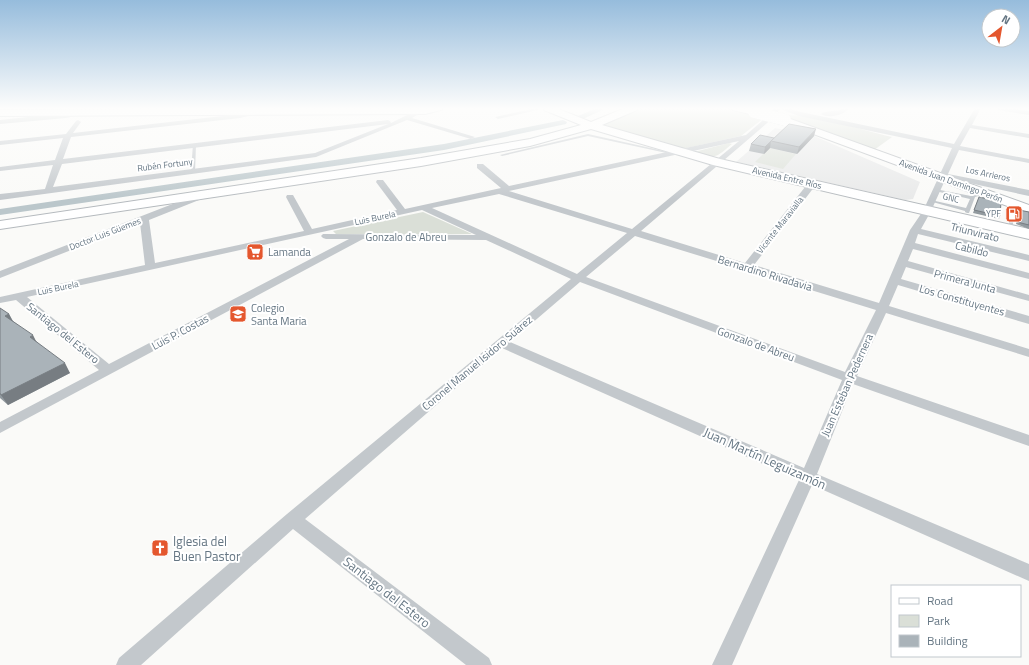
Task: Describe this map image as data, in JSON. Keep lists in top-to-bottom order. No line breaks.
{"streets":{"main road":["Avenida Entre Ríos","Avenida Juan Domingo Perón"],"street":["Rubén Fortuny","Los Arrieros","Luis Burela","Vicente Maravialla","Triunvirato","Doctor Luis Güemes","Gonzalo de Abreu","Cabildo","Bernardino Rivadavia","Primera Junta","Los Constituyentes","Luis P. Costas","Santiago del Estero","Coronel Manuel Isidoro Suárez","Juan Esteban Pedernera","Juan Martín Leguizamón"]},"crossings":[["Los Arrieros","Avenida Juan Domingo Perón"],["Los Arrieros","Juan Esteban Pedernera"],["Avenida Entre Ríos","Avenida Juan Domingo Perón"],["Avenida Entre Ríos","Luis Burela"],["Avenida Entre Ríos","Vicente Maravialla"],["Avenida Entre Ríos","Coronel Manuel Isidoro Suárez"],["Avenida Entre Ríos","Juan Esteban Pedernera"],["Avenida Juan Domingo Perón","Juan Esteban Pedernera"],["Luis Burela","Gonzalo de Abreu"],["Luis Burela","Bernardino Rivadavia"],["Luis Burela","Santiago del Estero"],["Vicente Maravialla","Bernardino Rivadavia"],["Triunvirato","Juan Esteban Pedernera"],["Gonzalo de Abreu","Luis P. Costas"],["Gonzalo de Abreu","Coronel Manuel Isidoro Suárez"],["Gonzalo de Abreu","Juan Esteban Pedernera"],["Cabildo","Juan Esteban Pedernera"],["Bernardino Rivadavia","Coronel Manuel Isidoro Suárez"],["Bernardino Rivadavia","Juan Esteban Pedernera"],["Primera Junta","Juan Esteban Pedernera"],["Los Constituyentes","Juan Esteban Pedernera"],["Luis P. Costas","Santiago del Estero"],["Santiago del Estero","Coronel Manuel Isidoro Suárez"],["Coronel Manuel Isidoro Suárez","Juan Martín Leguizamón"],["Juan Esteban Pedernera","Juan Martín Leguizamón"]],"places":{"fuel station":["YPF"],"supermarket":["Lamanda"],"school or university":["Colegio Santa Maria"],"church":["Iglesia del Buen Pastor"]},"legend":["Road","Park","Building"],"north":"top right"}
